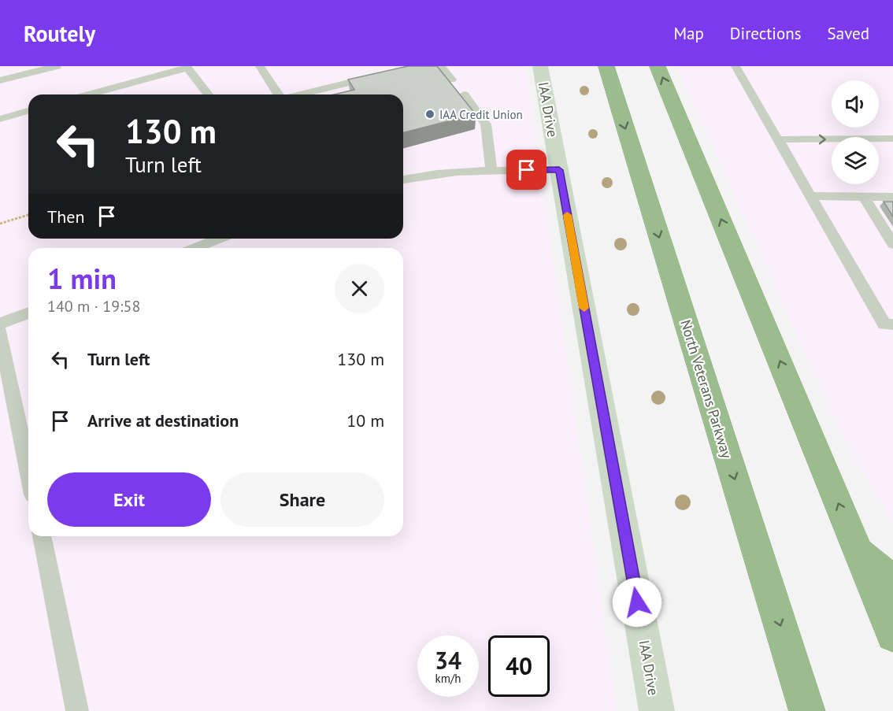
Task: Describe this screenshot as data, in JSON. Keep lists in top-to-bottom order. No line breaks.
{"streets":{"highway":["North Veterans Parkway"],"street":["IAA Drive"]},"places":["IAA Credit Union"],"page":{"header":"Routely","nav":["Map","Directions","Saved"],"turn":["130 m","Turn left"],"then":"Then","heading":["1 min","140 m · 19:58"],"list":[{"name":"Turn left","value":"130 m"},{"name":"Arrive at destination","value":"10 m"}],"buttons":["Exit","Share"],"speed":"34 km/h","limit":"40"}}
